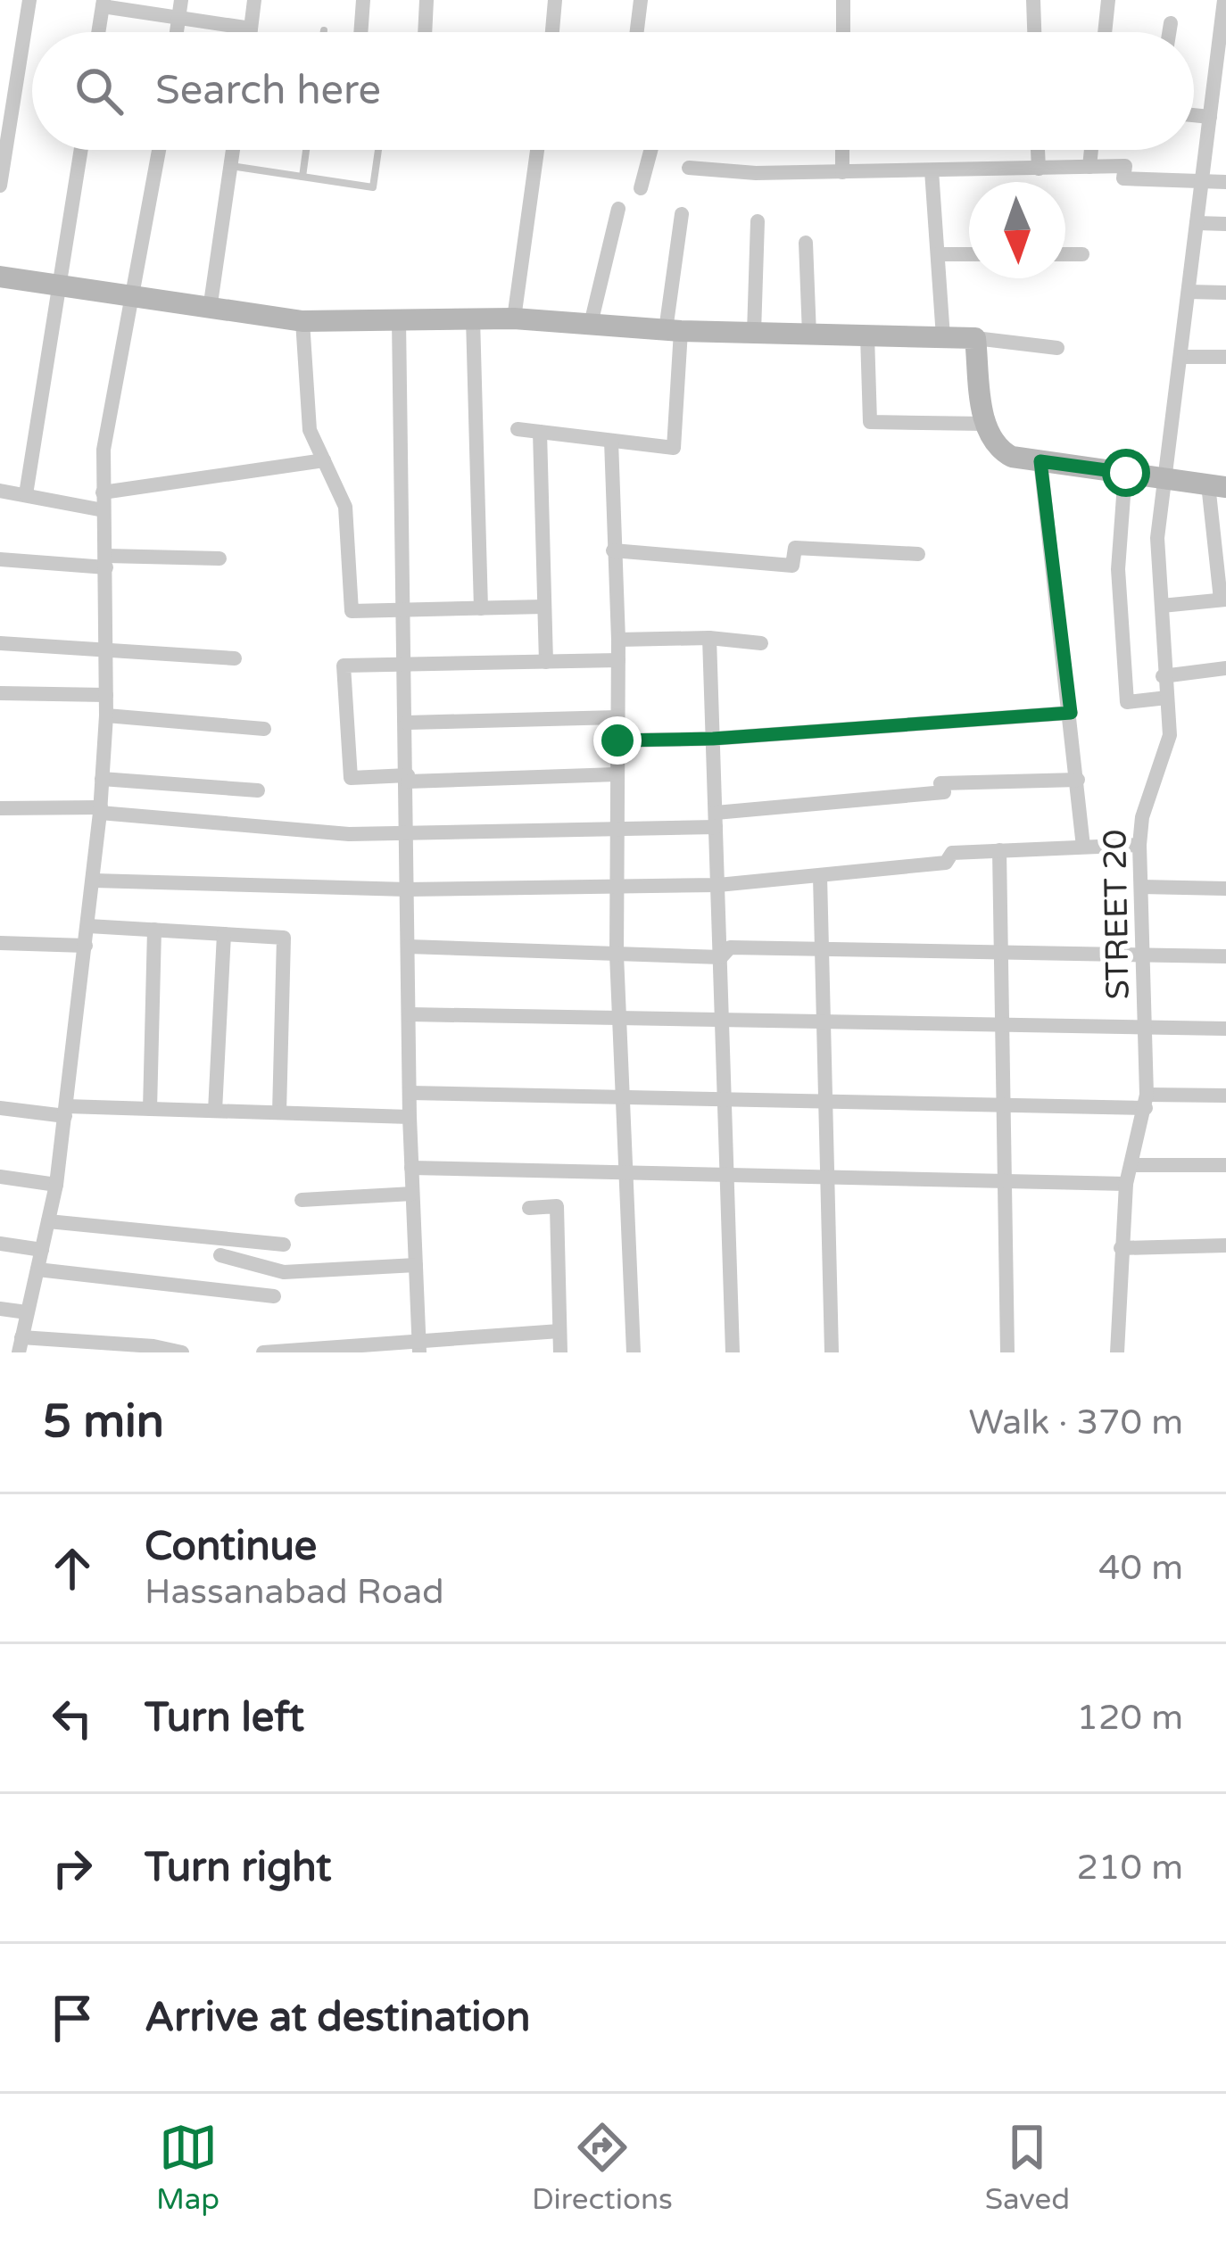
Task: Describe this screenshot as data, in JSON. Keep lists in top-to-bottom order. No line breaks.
{"streets":{"street":["STREET 20"]},"north":"bottom","page":{"search":"Search here","heading":["5 min","Walk · 370 m"],"list":[["Continue","Hassanabad Road","40 m"],["Turn left","120 m"],["Turn right","210 m"],"Arrive at destination"],"nav":["Map","Directions","Saved"]}}
